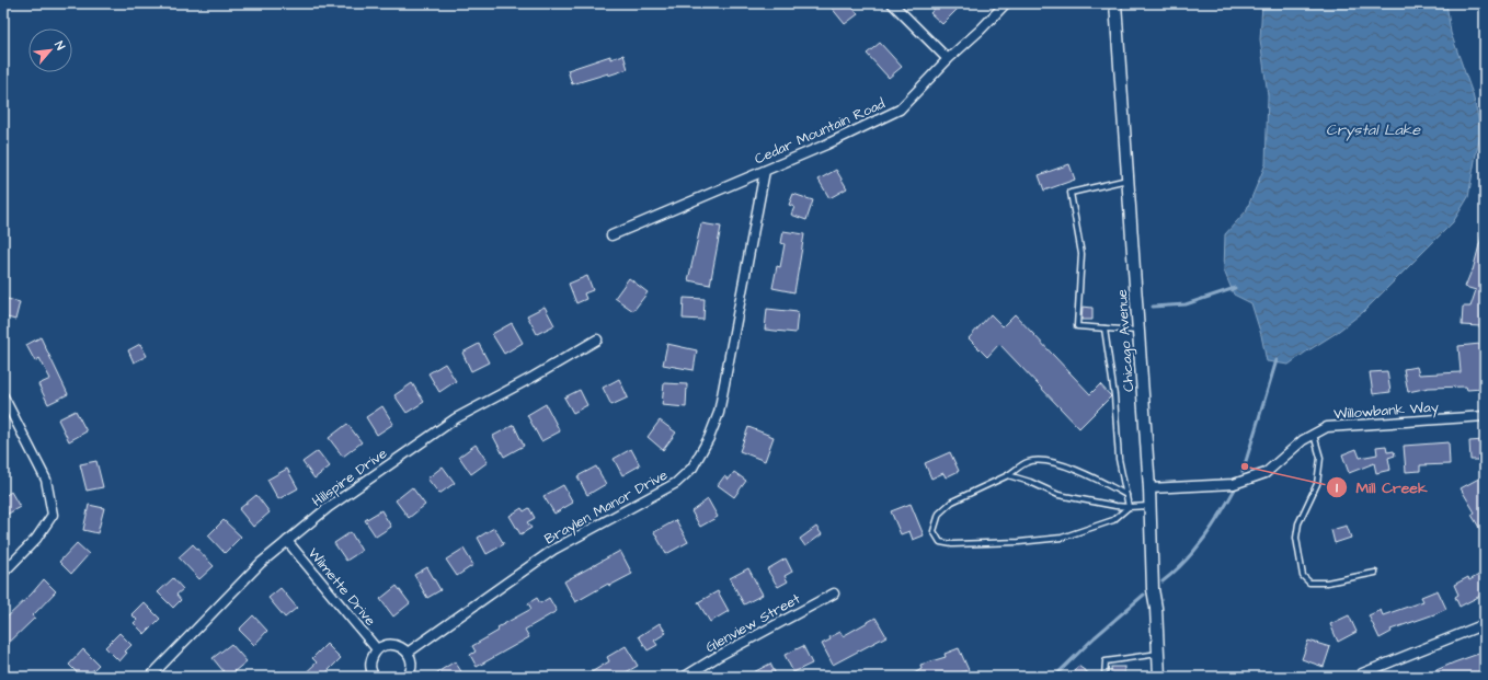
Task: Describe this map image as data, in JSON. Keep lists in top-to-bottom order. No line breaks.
{"streets":{"street":["Cedar Mountain Road","Chicago Avenue","Willowbank Way","Hillspire Drive","Braylen Manor Drive","Wilmette Drive","Glenview Street"]},"crossings":[["Cedar Mountain Road","Braylen Manor Drive"],["Chicago Avenue","Willowbank Way"],["Hillspire Drive","Wilmette Drive"]],"water":["Crystal Lake"],"places":["Mill Creek"],"north":"top right"}
